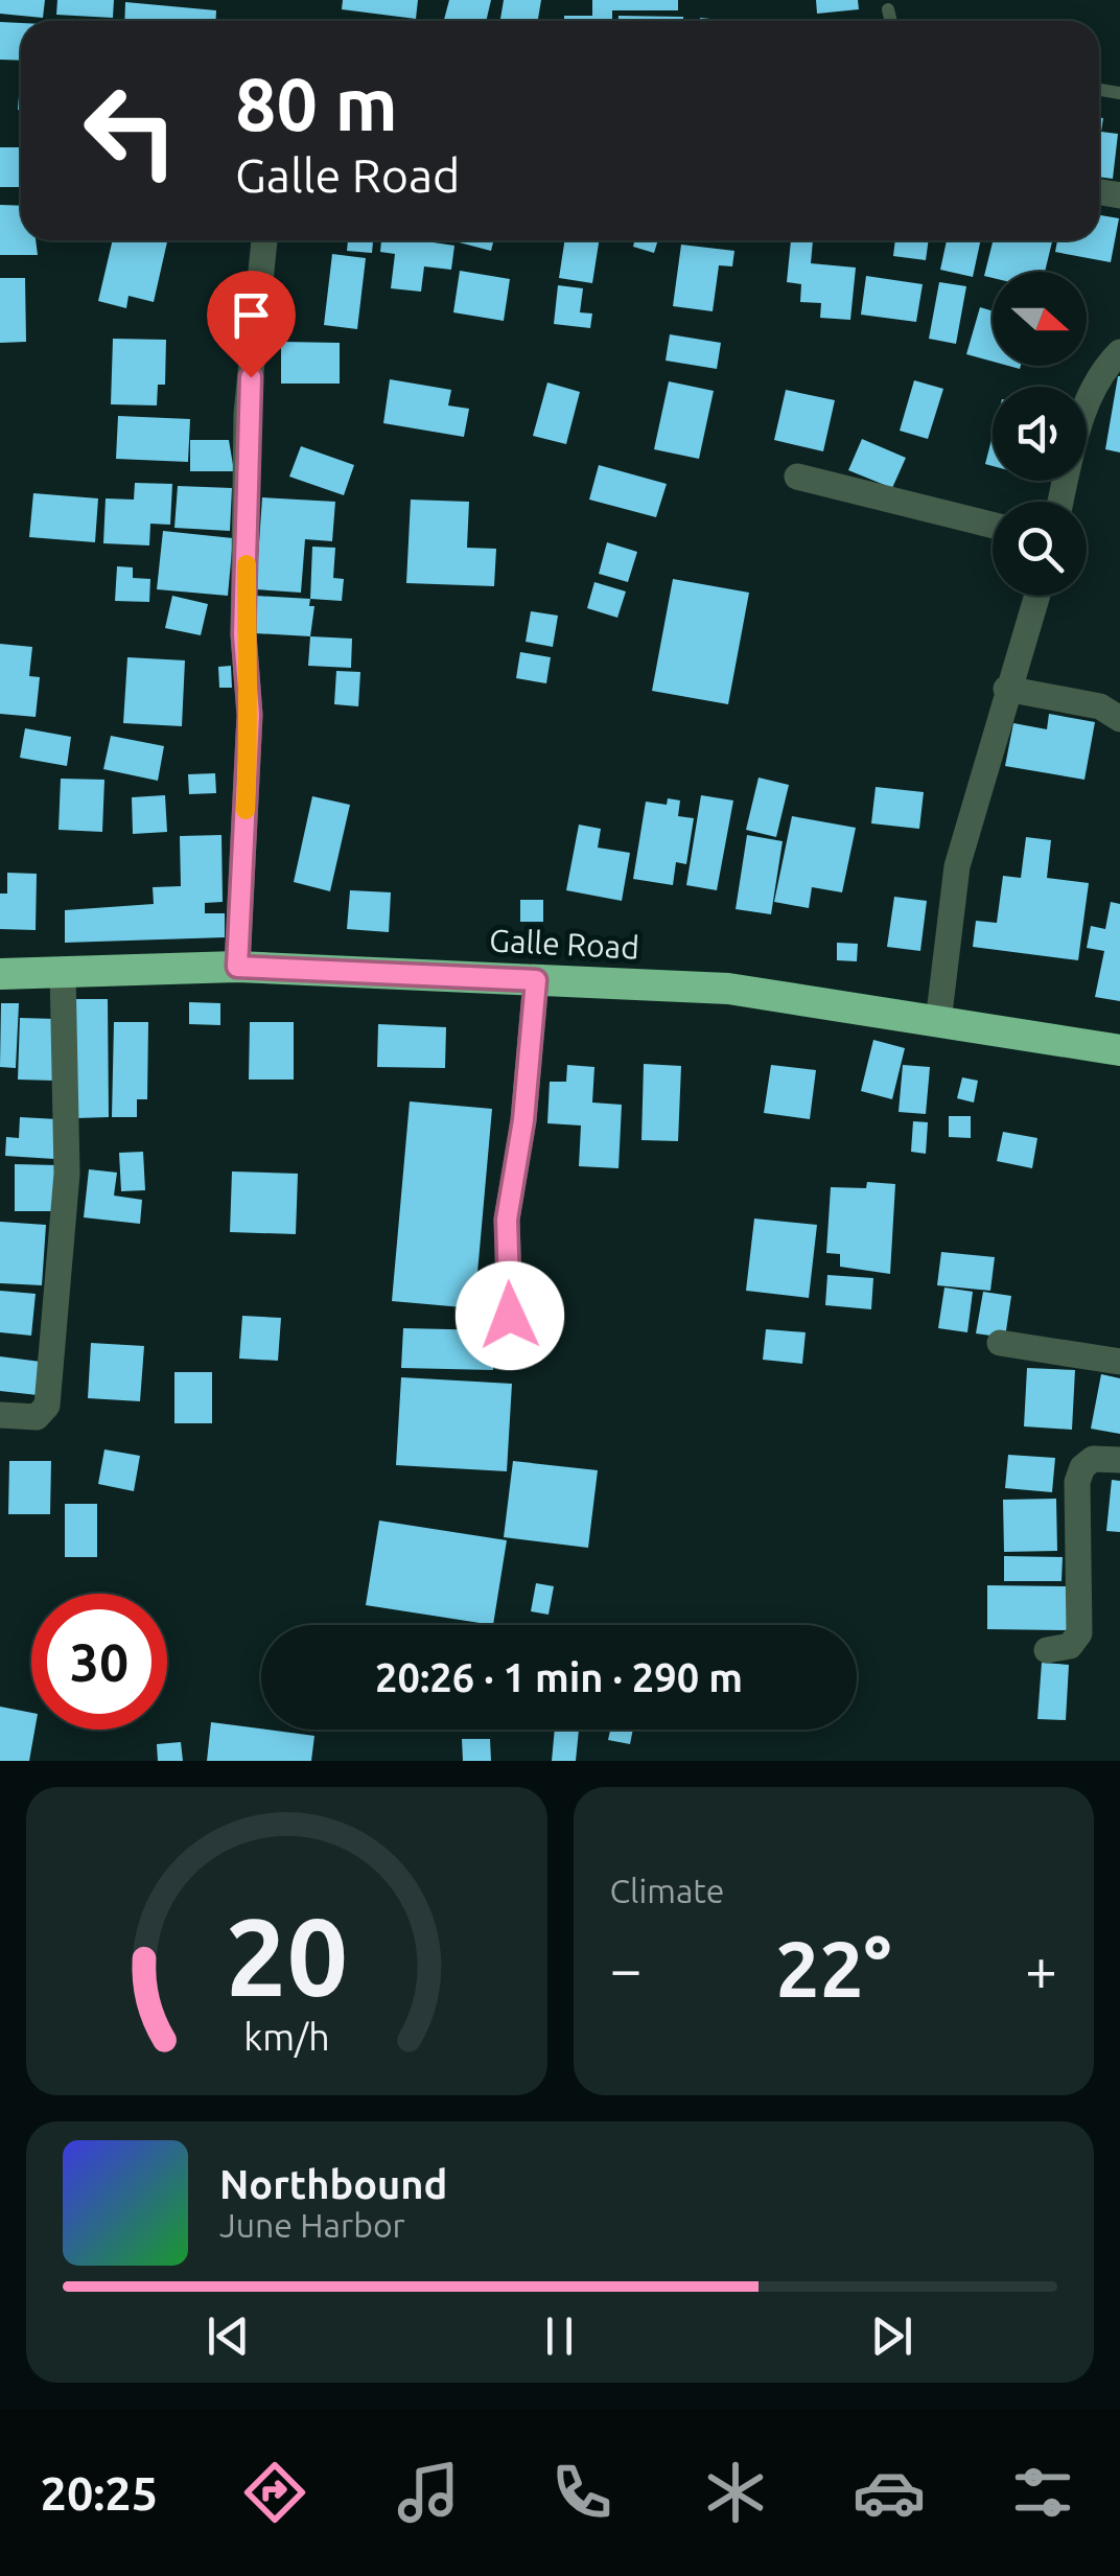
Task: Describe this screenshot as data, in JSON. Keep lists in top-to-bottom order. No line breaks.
{"streets":{"highway":["Galle Road"]},"north":"right","page":{"turn":["80 m","Galle Road"],"limit":"30","trip":"20:26 · 1 min · 290 m","tile":"Climate","heat":["−","22°","+"],"song":["Northbound","June Harbor"],"tabs":"20:25","gauge":["20","km/h"]}}
